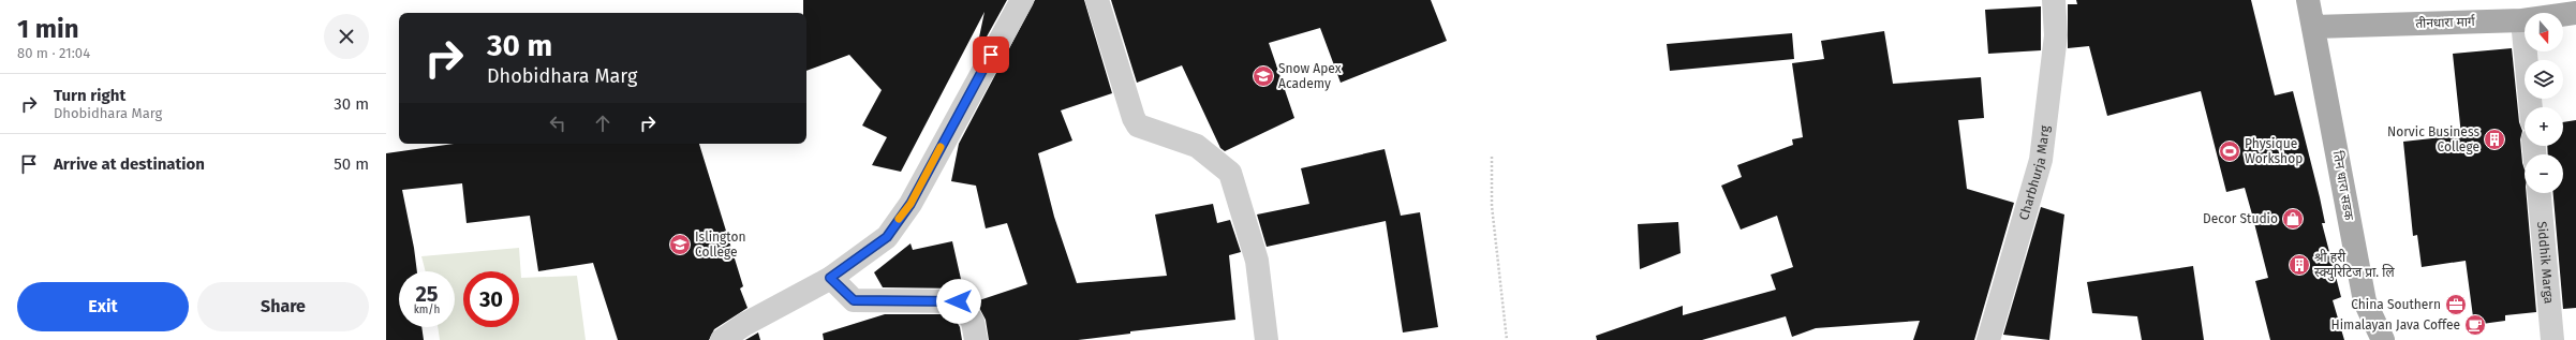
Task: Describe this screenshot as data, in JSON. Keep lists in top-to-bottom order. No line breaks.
{"streets":{"main road":["तीनधारा मार्ग","तिन धारा सडक"],"street":["Charbhurja Marg","Siddhik Marga"]},"crossings":[["तीनधारा मार्ग","तिन धारा सडक"]],"places":{"school or university":["Snow Apex Academy","Islington College"],"building":["Norvic Business College","श्री हरी स्क्युरिटिज प्रा. लि"],"sports":["Physique Workshop"],"shop":["Decor Studio"],"office":["China Southern"],"cafe":["Himalayan Java Coffee"]},"north":"bottom","page":{"heading":["1 min","80 m · 21:04"],"map_buttons":["+","−"],"turn":["30 m","Dhobidhara Marg"],"list":[{"name":"Turn right","note":"Dhobidhara Marg","value":"30 m"},{"name":"Arrive at destination","value":"50 m"}],"speed":"25 km/h","limit":"30","buttons":["Exit","Share"]}}
